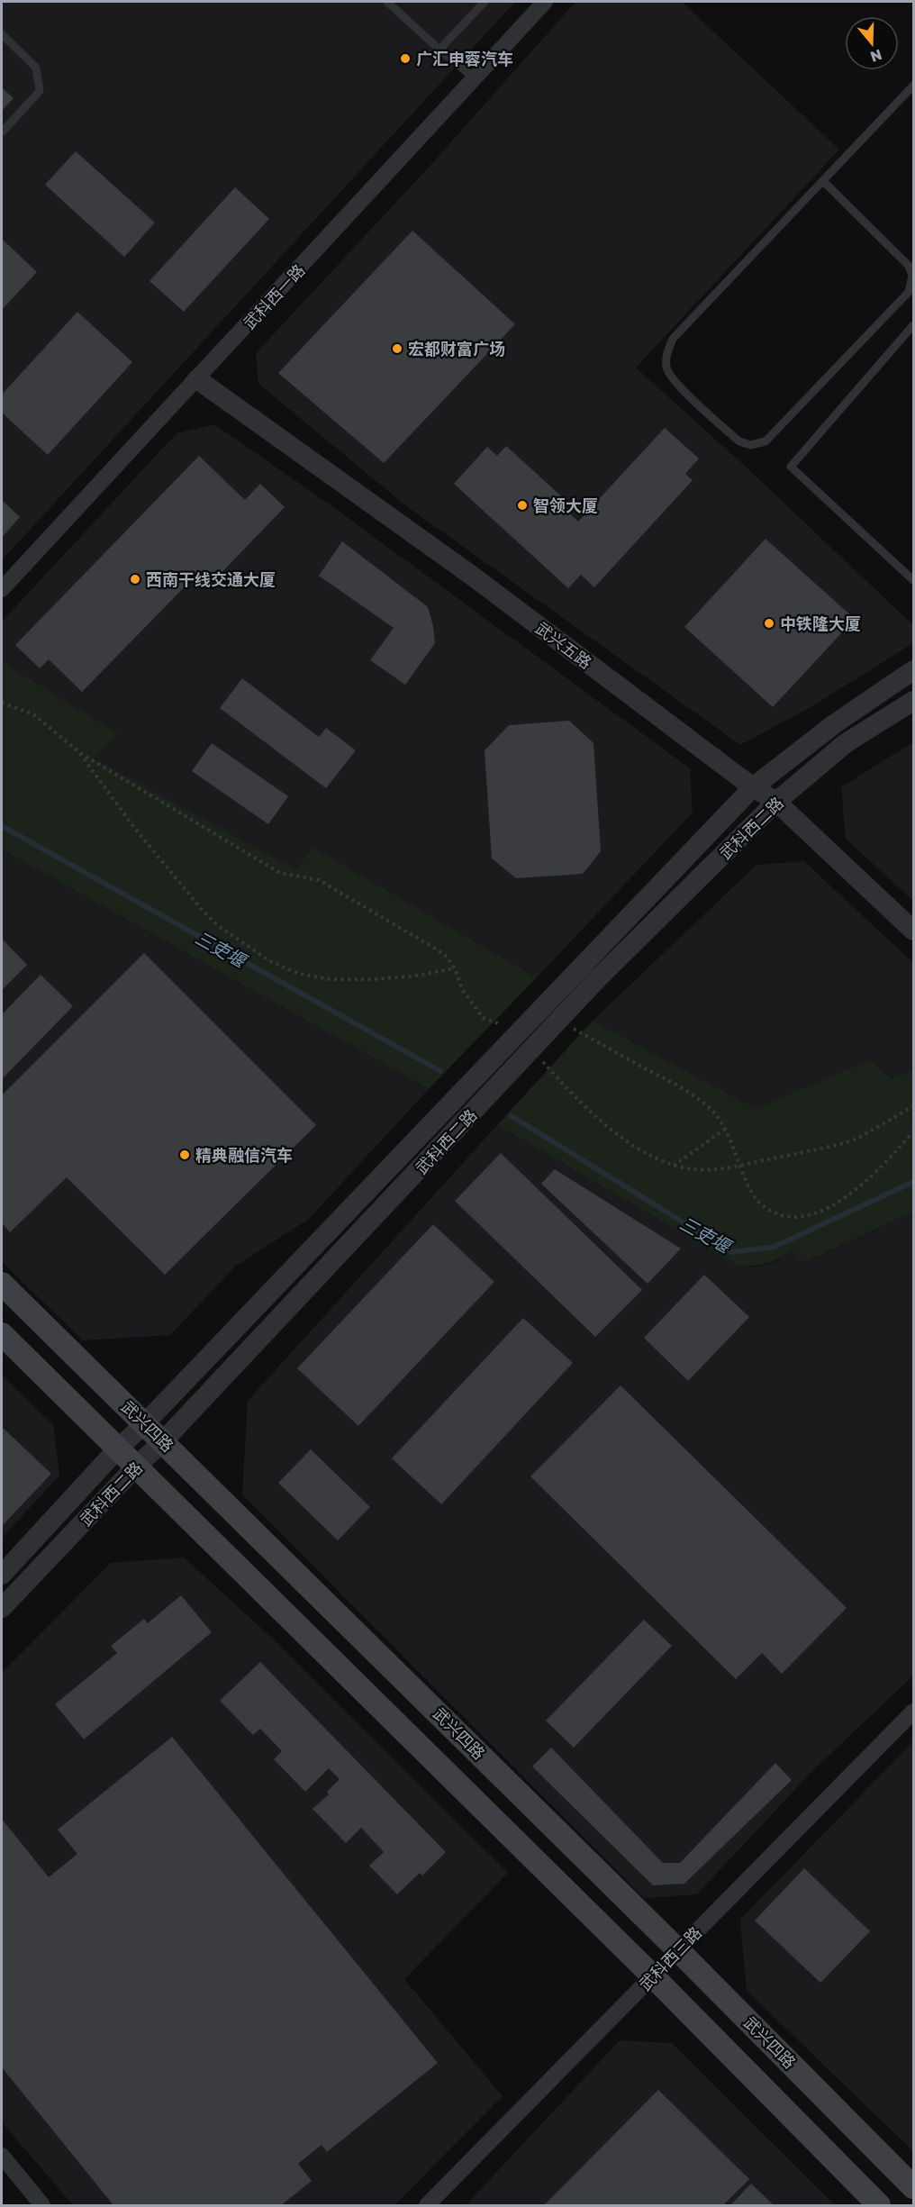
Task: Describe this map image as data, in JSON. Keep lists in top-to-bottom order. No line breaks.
{"streets":{"main road":["武兴四路"],"street":["武科西一路","武兴五路","武科西二路","武科西三路"]},"crossings":[["武科西一路","武兴五路"],["武兴五路","武科西二路"],["武科西二路","武兴四路"],["武兴四路","武科西三路"]],"water":["三吏堰"],"places":["广汇申蓉汽车","宏都财富广场","智领大厦","西南干线交通大厦","中铁隆大厦","精典融信汽车"],"north":"bottom"}
